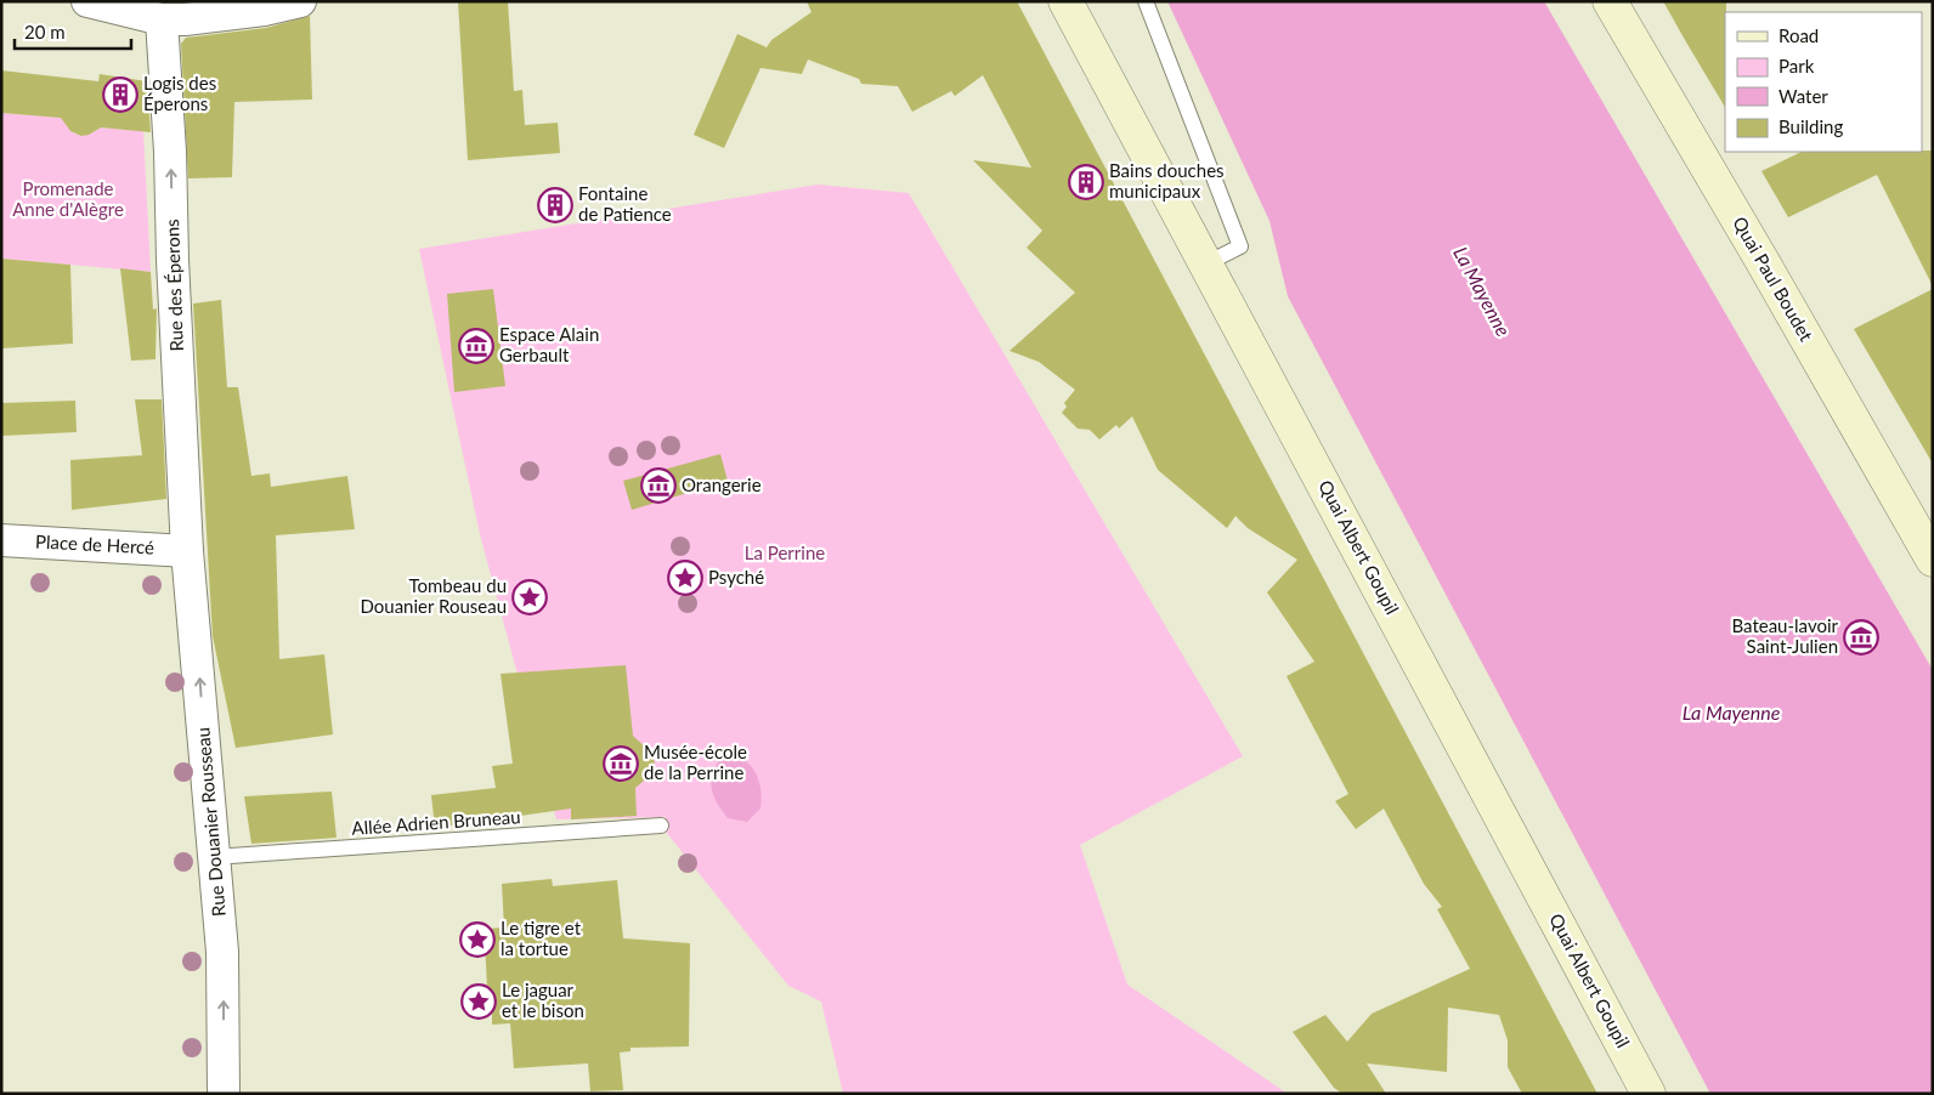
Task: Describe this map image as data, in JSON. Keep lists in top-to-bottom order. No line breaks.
{"streets":{"street":["Quai Paul Boudet","Rue des Éperons","Place de Hercé","Quai Albert Goupil","Rue Douanier Rousseau"],"lane":["Allée Adrien Bruneau"]},"crossings":[["Rue des Éperons","Place de Hercé"],["Rue des Éperons","Rue Douanier Rousseau"],["Place de Hercé","Rue Douanier Rousseau"],["Rue Douanier Rousseau","Allée Adrien Bruneau"]],"one_way":["Rue des Éperons","Rue Douanier Rousseau"],"water":["La Mayenne"],"parks":["Promenade Anne d'Alègre","La Perrine"],"places":{"building":["Logis des Éperons","Bains douches municipaux","Fontaine de Patience"],"museum":["Espace Alain Gerbault","Orangerie","Bateau-lavoir Saint-Julien","Musée-école de la Perrine"],"place":["Psyché","Tombeau du Douanier Rouseau","Le tigre et la tortue","Le jaguar et le bison"]},"legend":["Road","Park","Water","Building"],"scale_bar":"20 m"}
